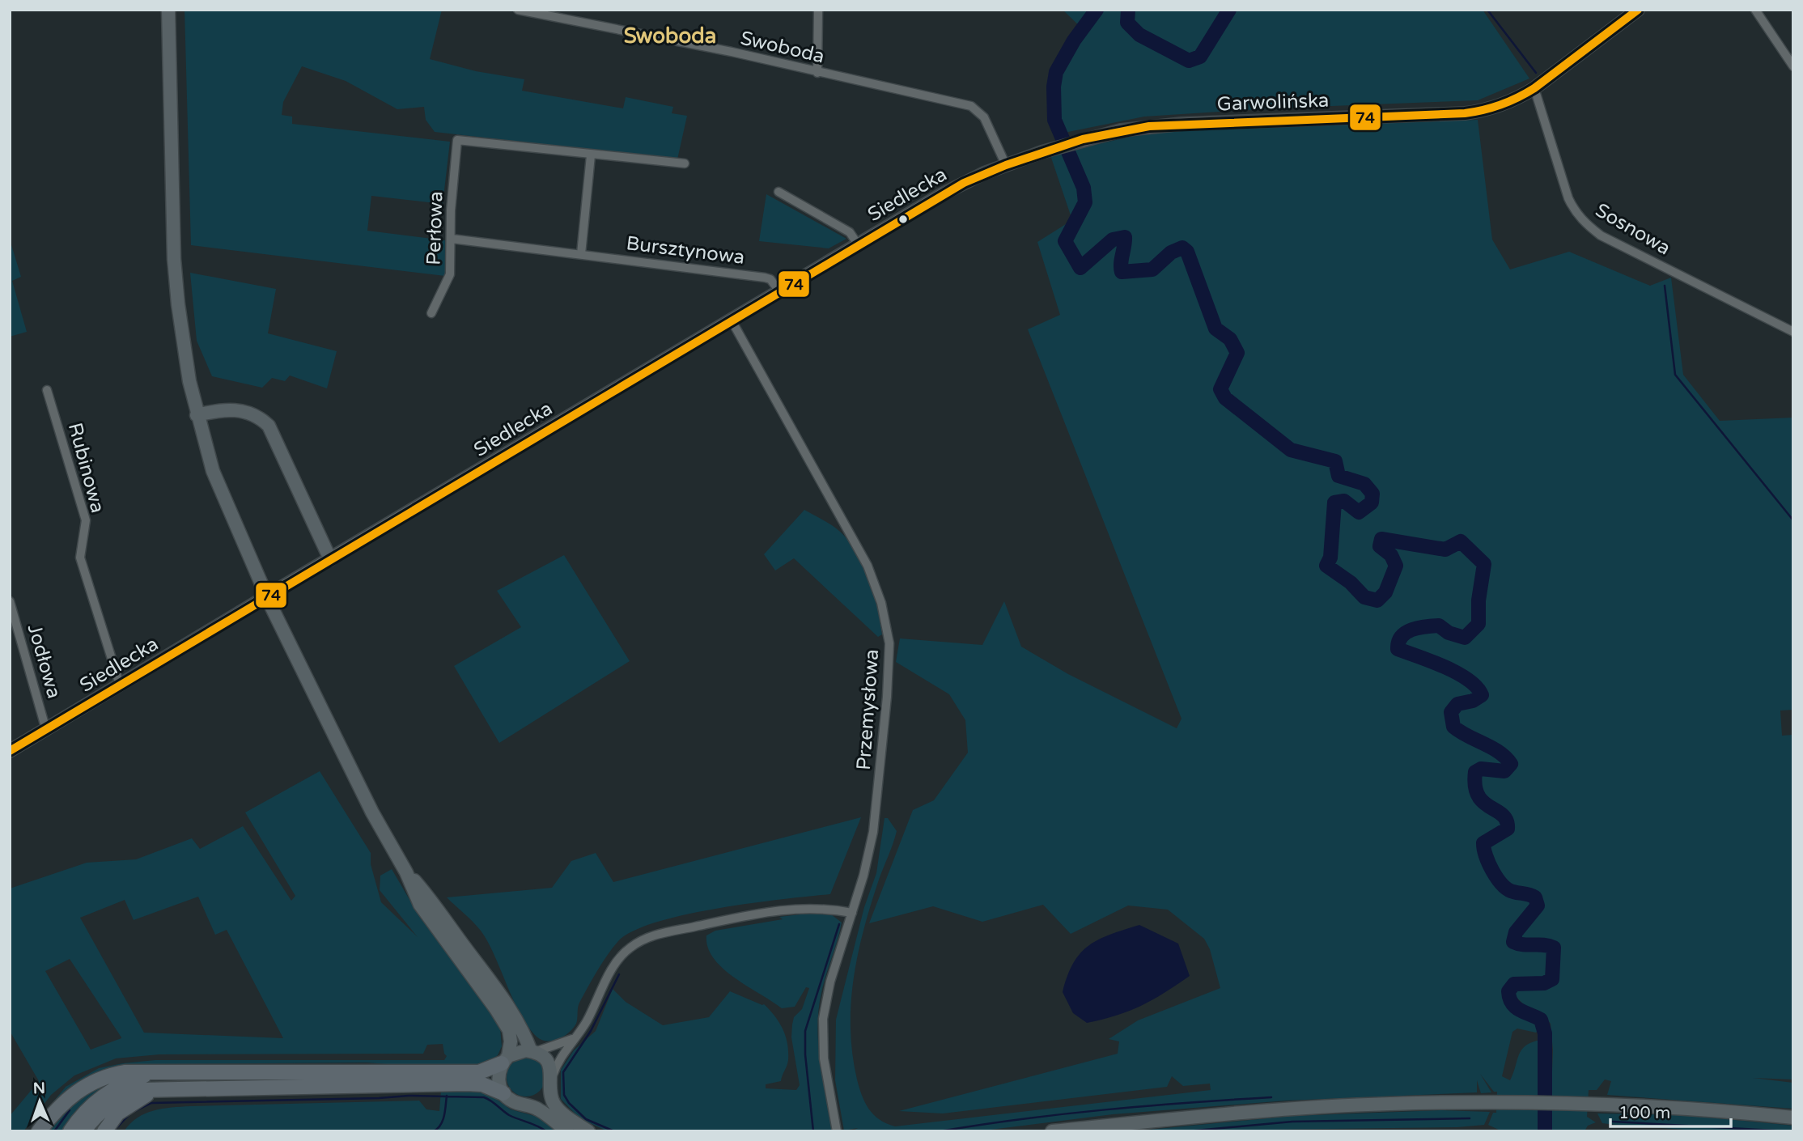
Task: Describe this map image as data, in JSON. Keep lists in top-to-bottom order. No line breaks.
{"streets":{"main road":["Garwolińska","Siedlecka"],"street":["Swoboda","Perłowa","Sosnowa","Bursztynowa","Rubinowa","Jodłowa","Przemysłowa"]},"crossings":[["Swoboda","Siedlecka"],["Garwolińska","Siedlecka"],["Garwolińska","Sosnowa"],["Siedlecka","Bursztynowa"],["Siedlecka","Rubinowa"],["Siedlecka","Jodłowa"],["Siedlecka","Przemysłowa"],["Perłowa","Bursztynowa"]],"districts":["Swoboda"],"lines":["transit line 74"],"scale_bar":"100 m","north":"top"}
